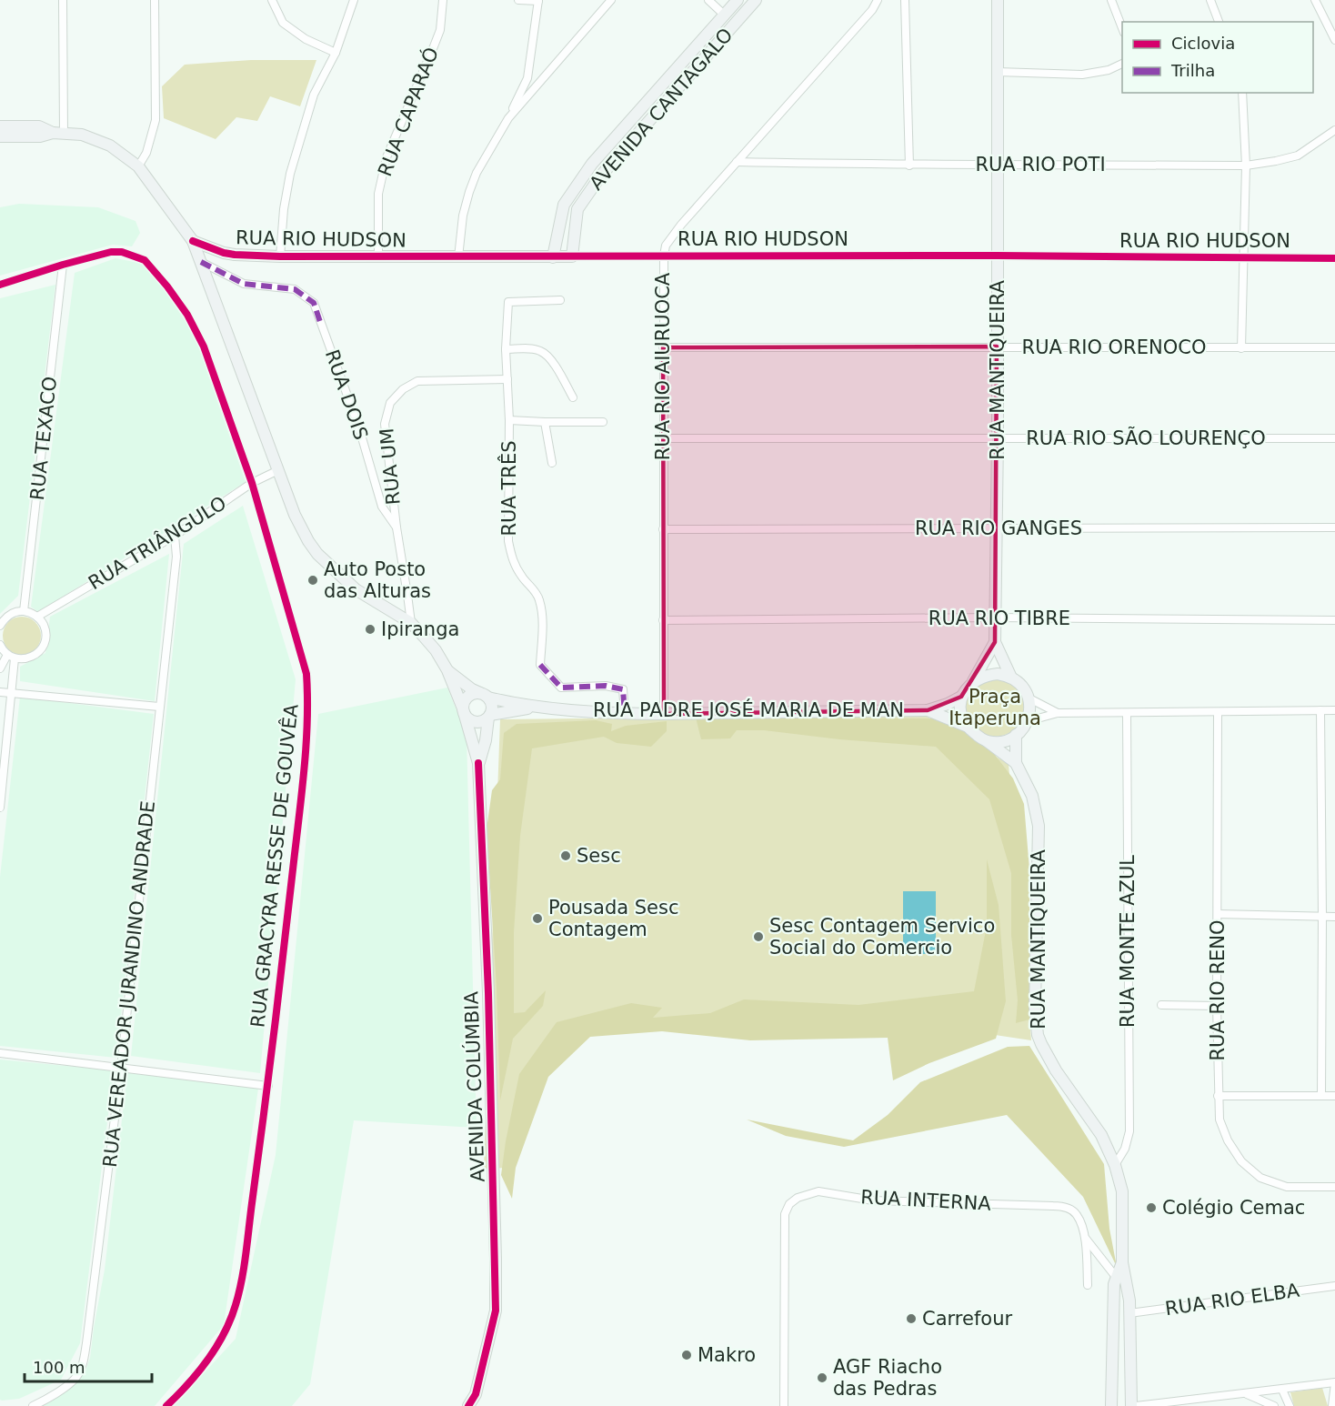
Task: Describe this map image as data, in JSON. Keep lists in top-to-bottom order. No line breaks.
{"streets":{"street":["AVENIDA CANTAGALO","RUA CAPARAÓ","RUA RIO POTI","RUA RIO HUDSON","RUA RIO ORENOCO","RUA RIO AIURUOCA","RUA MANTIQUEIRA","RUA DOIS","RUA TEXACO","RUA RIO SÃO LOURENÇO","RUA UM","RUA TRÊS","RUA RIO GANGES","RUA TRIÂNGULO","RUA RIO TIBRE","RUA PADRE JOSÉ MARIA DE MAN","RUA GRACYRA RESSE DE GOUVÊA","RUA MONTE AZUL","RUA VEREADOR JURANDINO ANDRADE","RUA RIO RENO","AVENIDA COLÚMBIA","RUA INTERNA","RUA RIO ELBA"]},"crossings":[["AVENIDA CANTAGALO","RUA RIO HUDSON"],["RUA CAPARAÓ","RUA RIO HUDSON"],["RUA RIO POTI","RUA RIO AIURUOCA"],["RUA RIO POTI","RUA MANTIQUEIRA"],["RUA RIO HUDSON","RUA RIO AIURUOCA"],["RUA RIO HUDSON","RUA MANTIQUEIRA"],["RUA RIO ORENOCO","RUA RIO AIURUOCA"],["RUA RIO ORENOCO","RUA MANTIQUEIRA"],["RUA RIO AIURUOCA","RUA RIO SÃO LOURENÇO"],["RUA RIO AIURUOCA","RUA RIO GANGES"],["RUA RIO AIURUOCA","RUA RIO TIBRE"],["RUA RIO AIURUOCA","RUA PADRE JOSÉ MARIA DE MAN"],["RUA MANTIQUEIRA","RUA RIO SÃO LOURENÇO"],["RUA MANTIQUEIRA","RUA RIO GANGES"],["RUA MANTIQUEIRA","RUA RIO TIBRE"],["RUA MANTIQUEIRA","RUA PADRE JOSÉ MARIA DE MAN"],["RUA MANTIQUEIRA","RUA MONTE AZUL"],["RUA MANTIQUEIRA","RUA INTERNA"],["RUA MANTIQUEIRA","RUA RIO ELBA"],["RUA DOIS","RUA UM"],["RUA TEXACO","RUA GRACYRA RESSE DE GOUVÊA"],["RUA UM","RUA TRÊS"],["RUA TRÊS","RUA PADRE JOSÉ MARIA DE MAN"],["RUA TRIÂNGULO","RUA GRACYRA RESSE DE GOUVÊA"],["RUA TRIÂNGULO","RUA VEREADOR JURANDINO ANDRADE"],["RUA PADRE JOSÉ MARIA DE MAN","AVENIDA COLÚMBIA"]],"parks":["Praça Itaperuna"],"places":["Auto Posto das Alturas","Ipiranga","Sesc","Pousada Sesc Contagem","Sesc Contagem Servico Social do Comercio","Colégio Cemac","Carrefour","Makro","AGF Riacho das Pedras"],"legend":["Ciclovia","Trilha"],"scale_bar":"100 m"}
